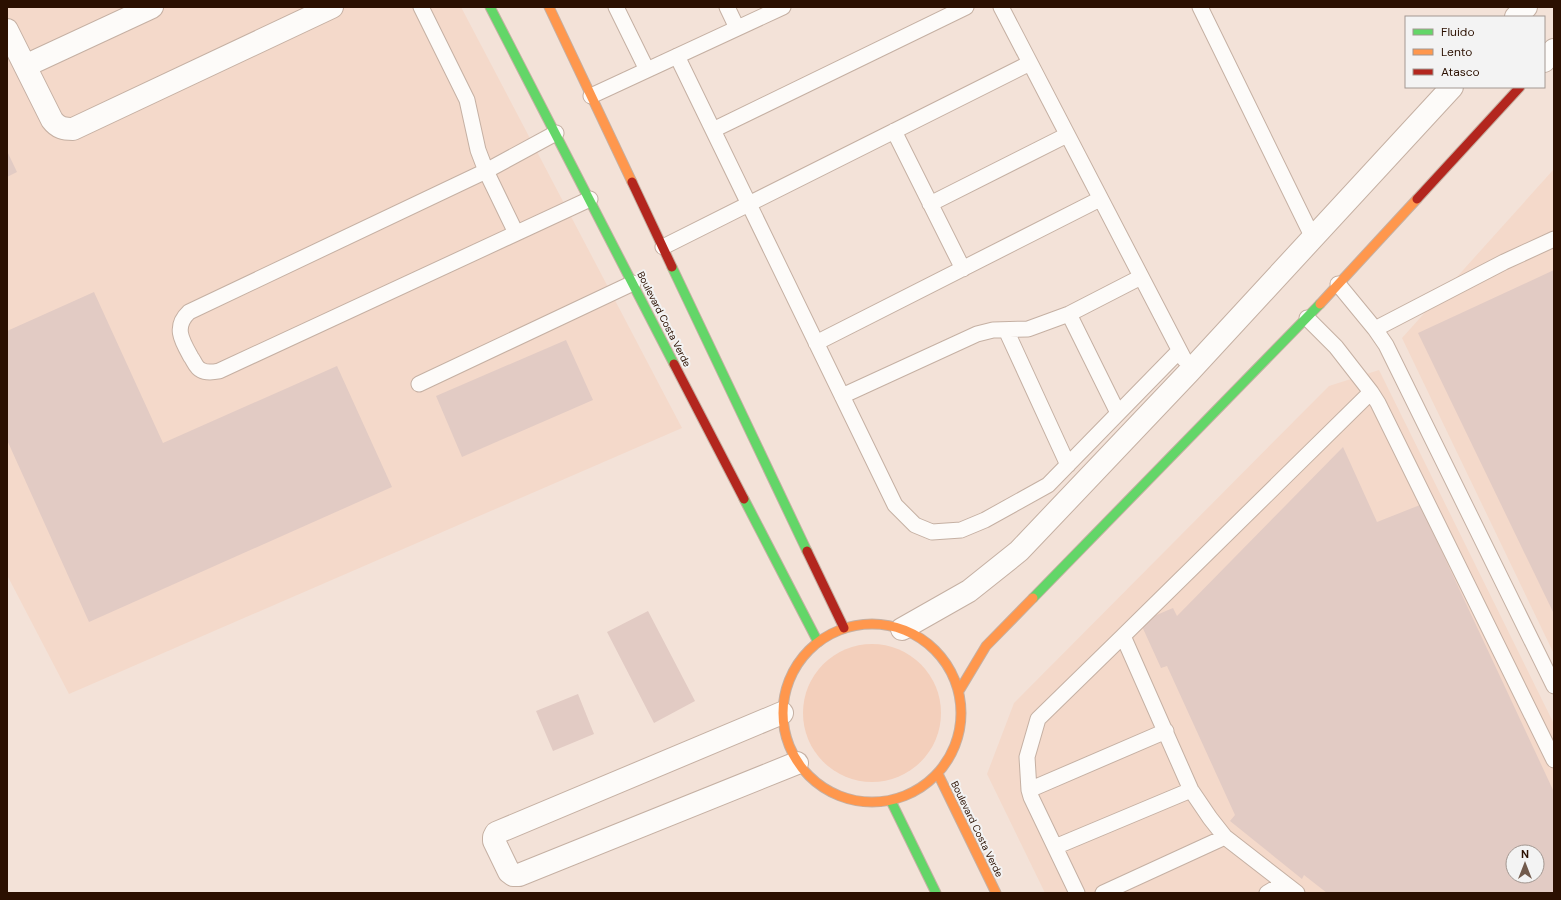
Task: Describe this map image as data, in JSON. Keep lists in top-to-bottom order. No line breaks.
{"streets":{"street":["Boulevard Costa Verde"]},"legend":["Fluido","Lento","Atasco"],"north":"top"}
